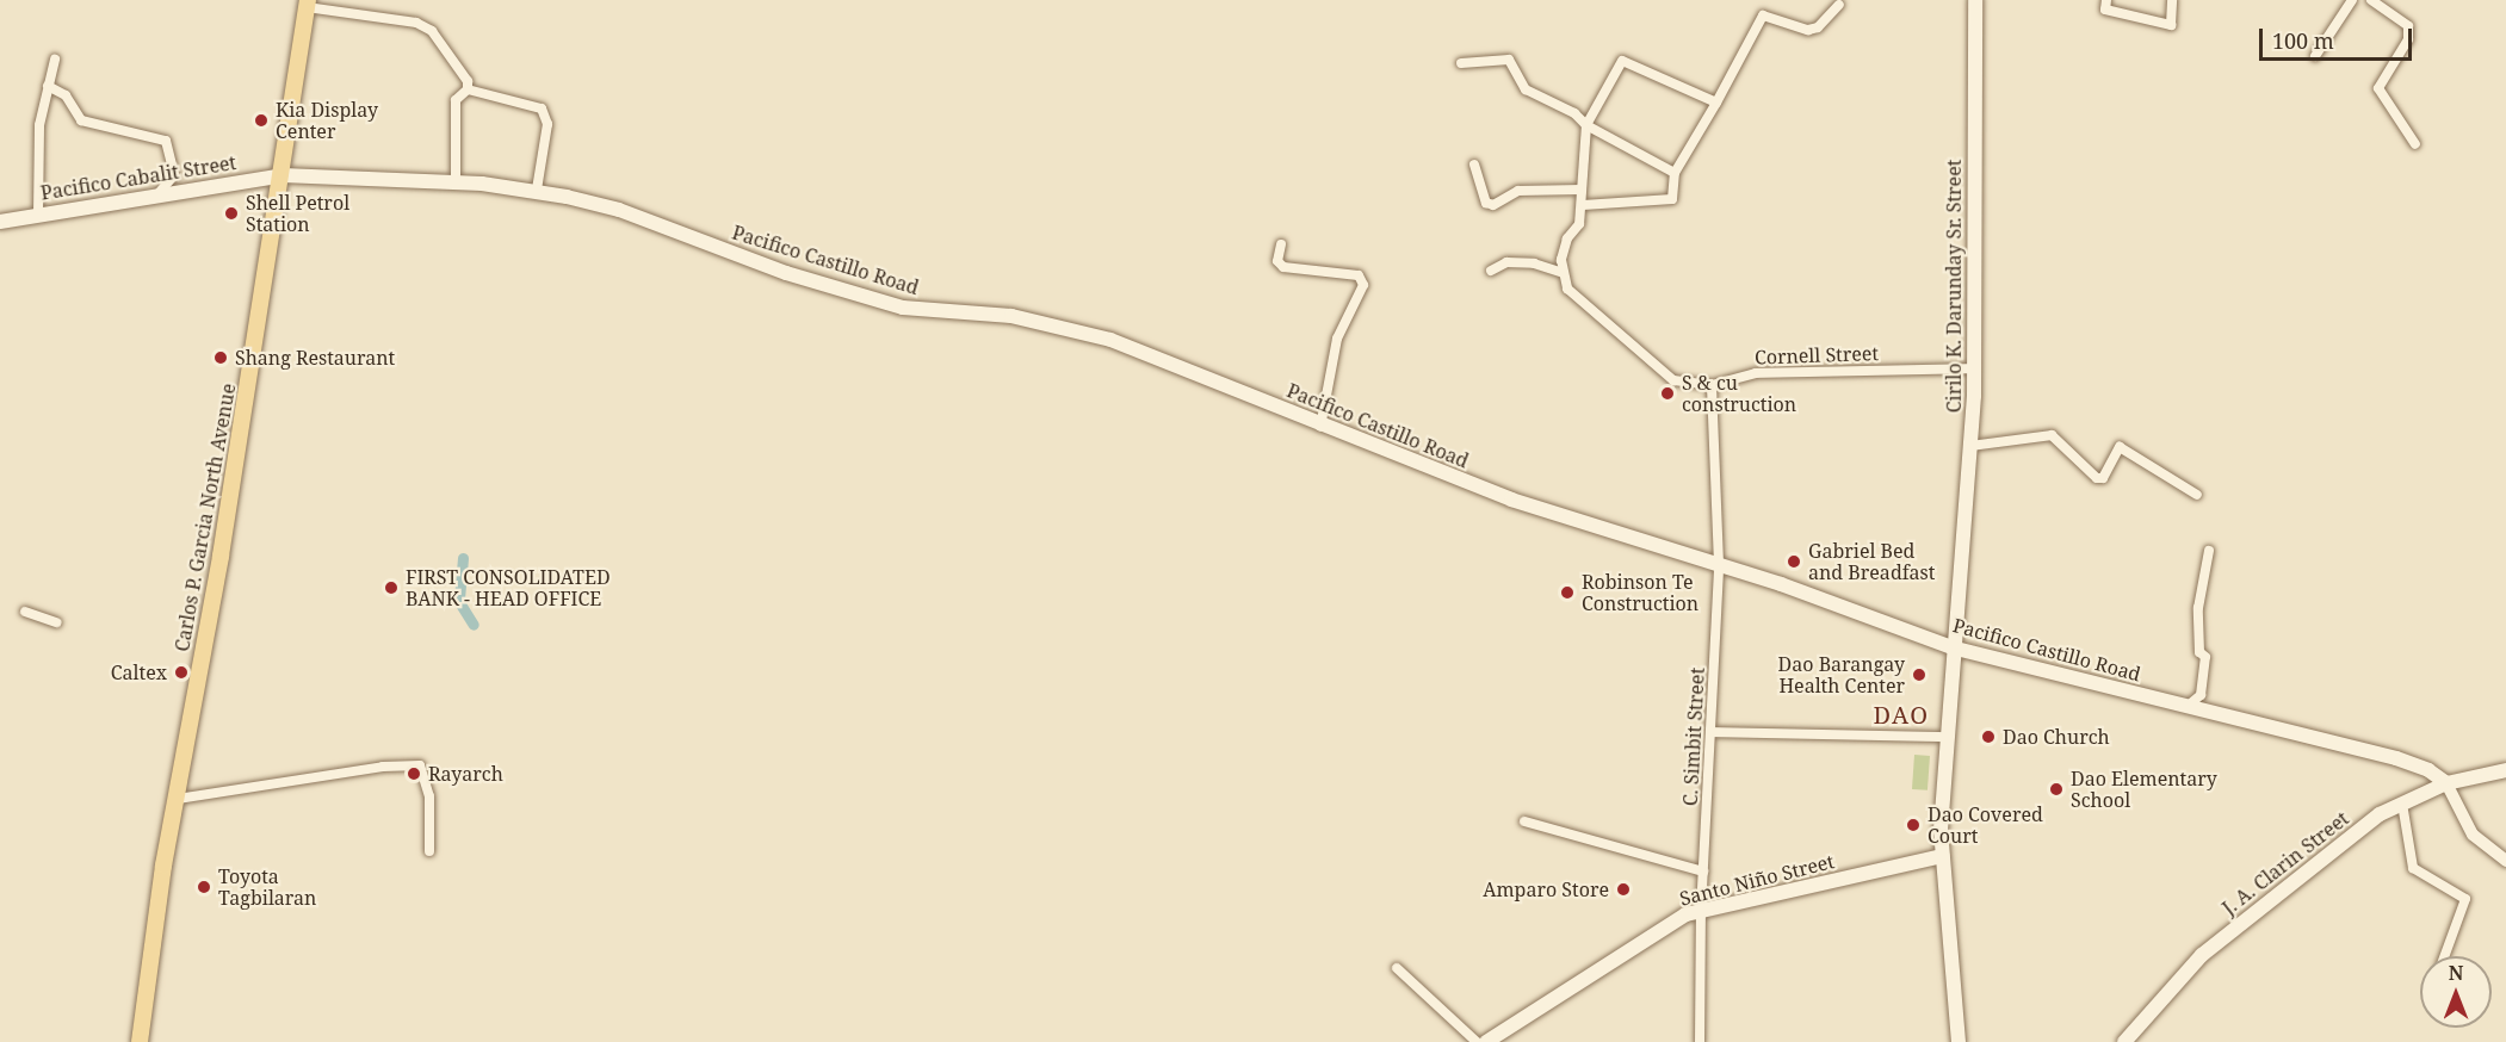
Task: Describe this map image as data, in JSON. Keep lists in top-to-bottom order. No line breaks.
{"streets":{"main road":["Pacifico Cabalit Street","Pacifico Castillo Road","Cirilo K. Darunday Sr. Street","Carlos P. Garcia North Avenue","J. A. Clarin Street","Santo Niño Street"],"street":["Cornell Street","C. Simbit Street"]},"crossings":[["Pacifico Cabalit Street","Pacifico Castillo Road"],["Pacifico Cabalit Street","Carlos P. Garcia North Avenue"],["Pacifico Castillo Road","Cirilo K. Darunday Sr. Street"],["Pacifico Castillo Road","Carlos P. Garcia North Avenue"],["Pacifico Castillo Road","C. Simbit Street"],["Pacifico Castillo Road","J. A. Clarin Street"],["Cirilo K. Darunday Sr. Street","Cornell Street"],["Cirilo K. Darunday Sr. Street","Santo Niño Street"],["C. Simbit Street","Santo Niño Street"]],"districts":["DAO"],"places":["Kia Display Center","Shell Petrol Station","Shang Restaurant","S & cu construction","Gabriel Bed and Breadfast","FIRST CONSOLIDATED BANK - HEAD OFFICE","Robinson Te Construction","Caltex","Dao Barangay Health Center","Dao Church","Rayarch","Dao Elementary School","Dao Covered Court","Toyota Tagbilaran","Amparo Store"],"scale_bar":"100 m","north":"top"}
